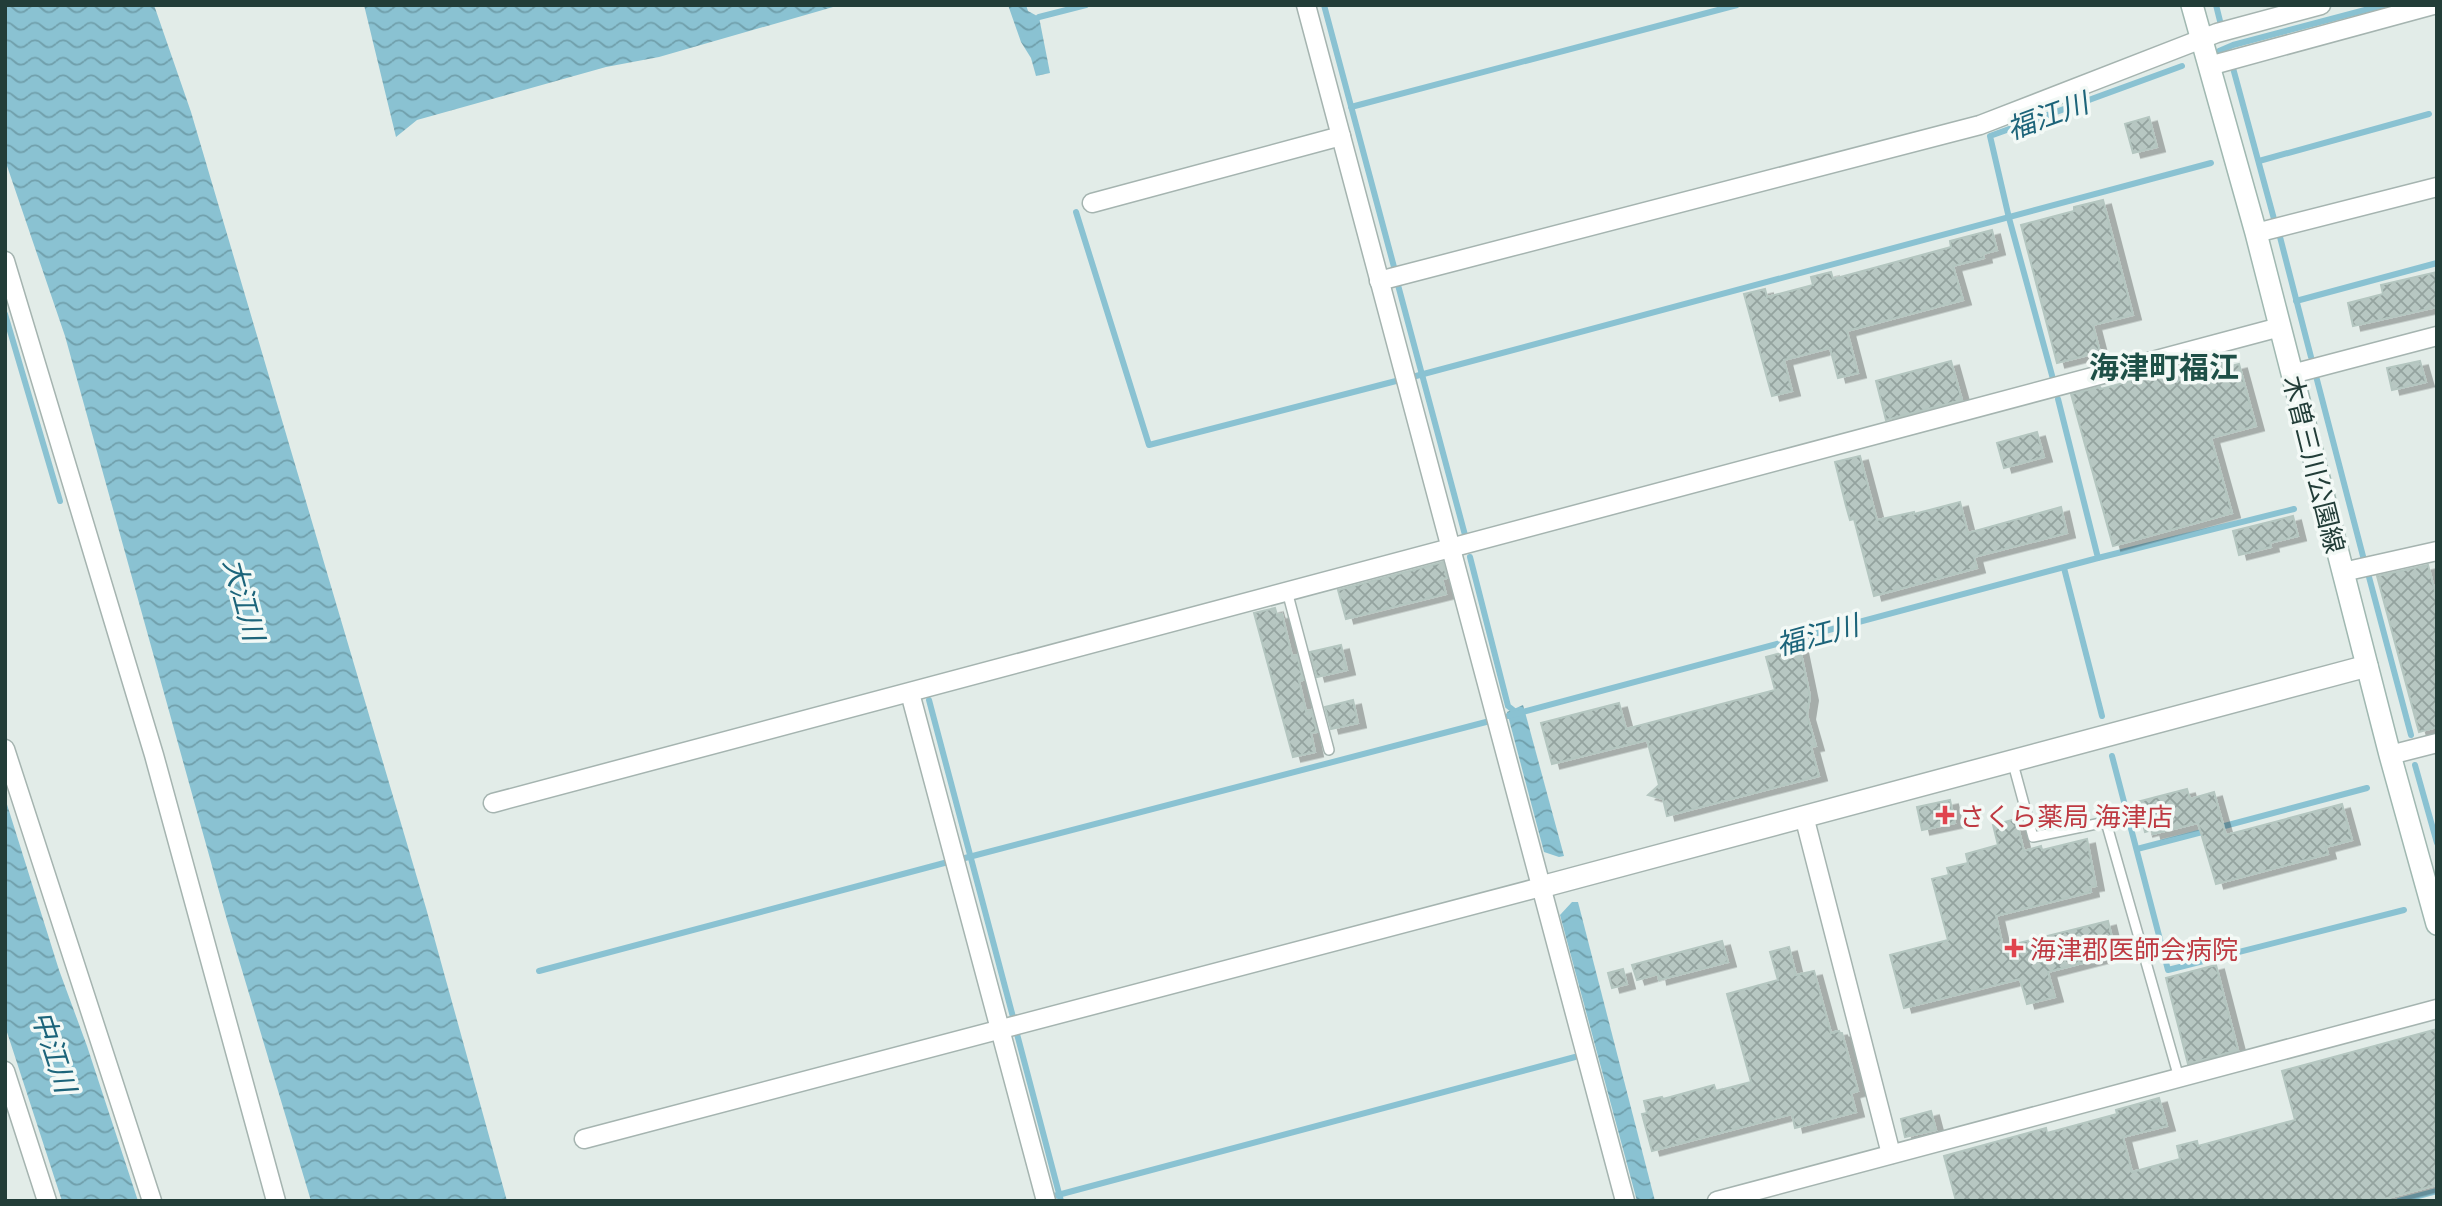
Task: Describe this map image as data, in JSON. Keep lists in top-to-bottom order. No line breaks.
{"streets":{"main road":["木曽三川公園線"]},"districts":["海津町福江"],"water":["福江川","大江川","中江川"],"places":{"health":["さくら薬局 海津店","海津郡医師会病院"]}}
